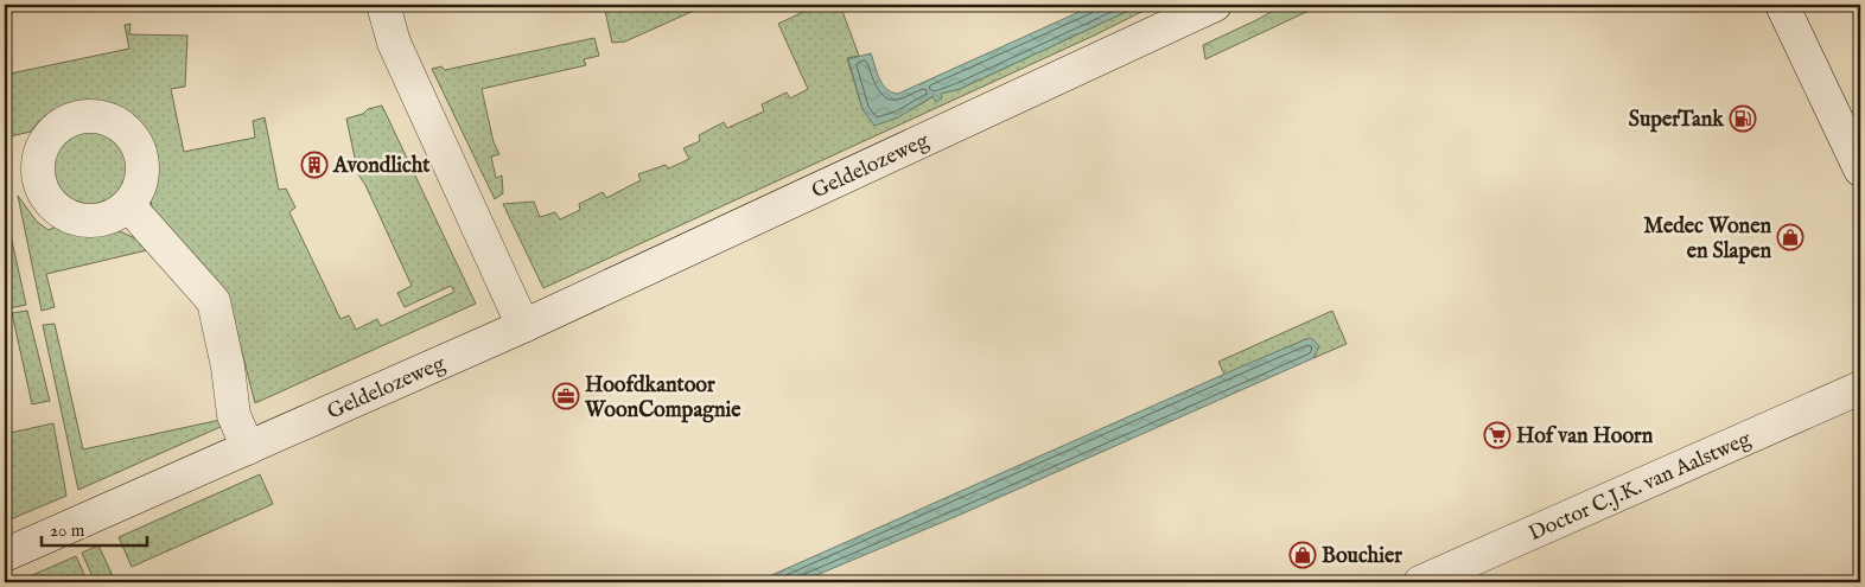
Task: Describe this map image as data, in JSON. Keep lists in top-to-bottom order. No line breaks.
{"streets":{"street":["Geldelozeweg","Doctor C.J.K. van Aalstweg"]},"places":{"fuel station":["SuperTank"],"building":["Avondlicht"],"shop":["Medec Wonen en Slapen","Bouchier"],"office":["Hoofdkantoor WoonCompagnie"],"supermarket":["Hof van Hoorn"]},"scale_bar":"20 m"}
